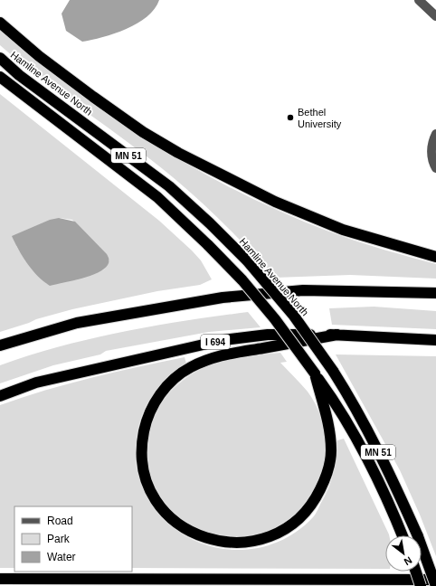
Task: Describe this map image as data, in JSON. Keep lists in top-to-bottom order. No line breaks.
{"streets":{"highway":["Hamline Avenue North","MN 51","I 694"]},"places":["Bethel University"],"legend":["Road","Park","Water"],"north":"bottom right"}
